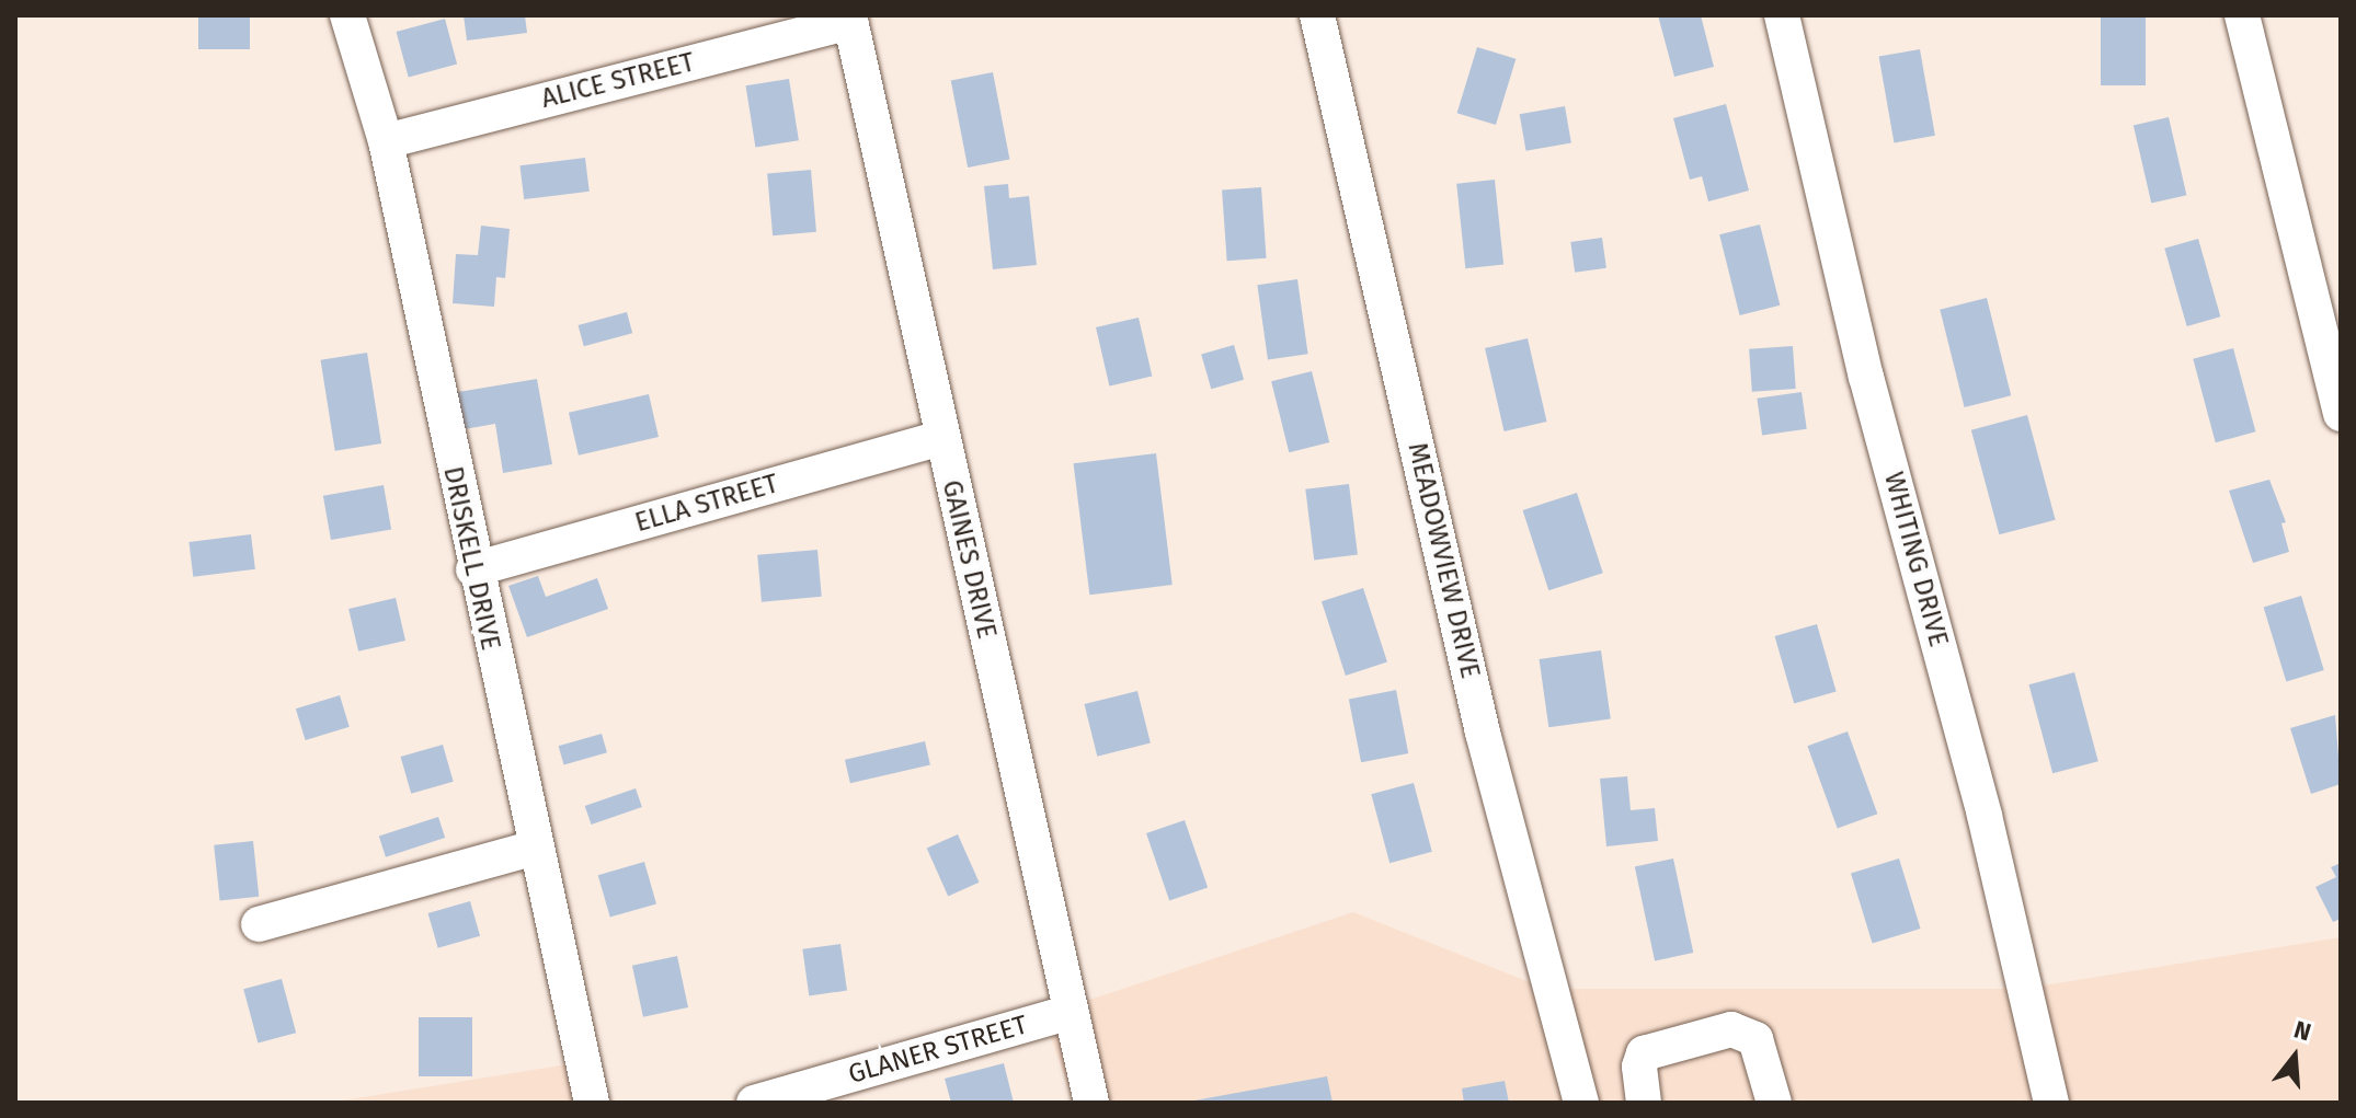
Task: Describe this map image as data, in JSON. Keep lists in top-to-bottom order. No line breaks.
{"streets":{"street":["ALICE STREET","ELLA STREET","DRISKELL DRIVE","GAINES DRIVE","WHITING DRIVE","MEADOWVIEW DRIVE","GLANER STREET"]},"crossings":[["ALICE STREET","DRISKELL DRIVE"],["ALICE STREET","GAINES DRIVE"],["ELLA STREET","DRISKELL DRIVE"],["ELLA STREET","GAINES DRIVE"],["GAINES DRIVE","GLANER STREET"]],"north":"top"}
